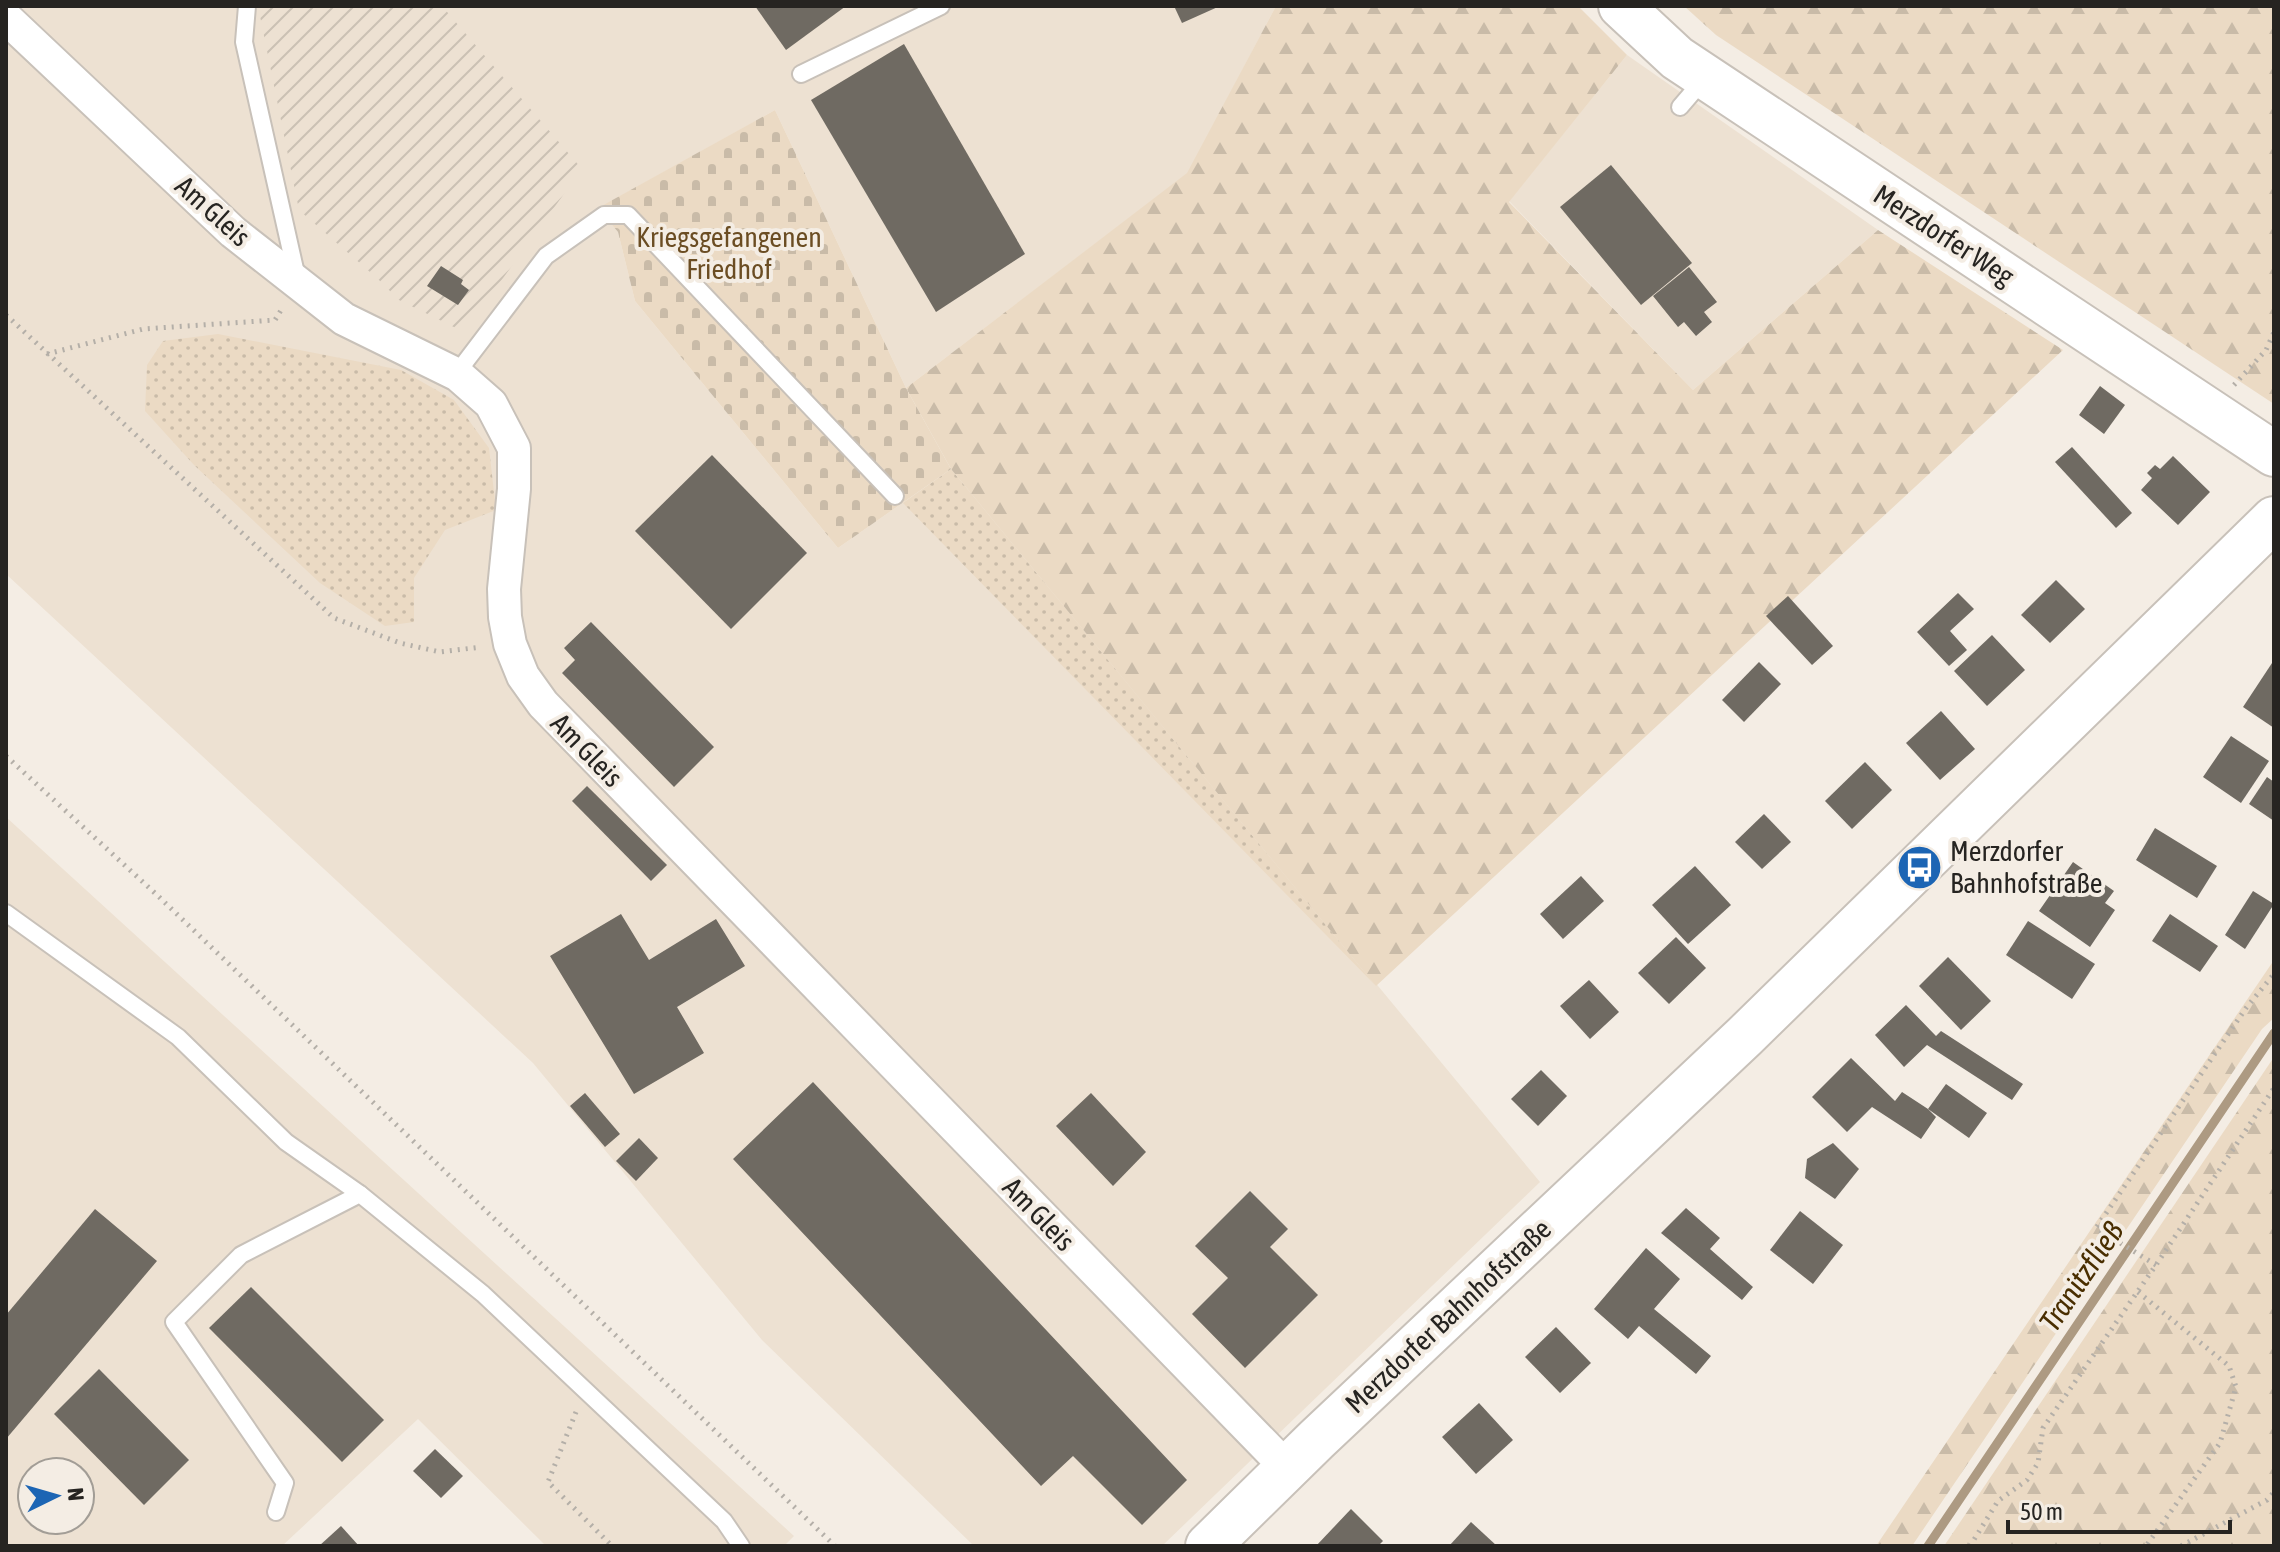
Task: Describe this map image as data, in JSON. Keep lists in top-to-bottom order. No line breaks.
{"streets":{"street":["Am Gleis","Merzdorfer Weg","Merzdorfer Bahnhofstraße"]},"crossings":[["Am Gleis","Merzdorfer Bahnhofstraße"]],"water":["Tranitzfließ"],"parks":["Kriegsgefangenen Friedhof"],"places":{"bus stop":["Merzdorfer Bahnhofstraße"]},"scale_bar":"50 m","north":"right"}
